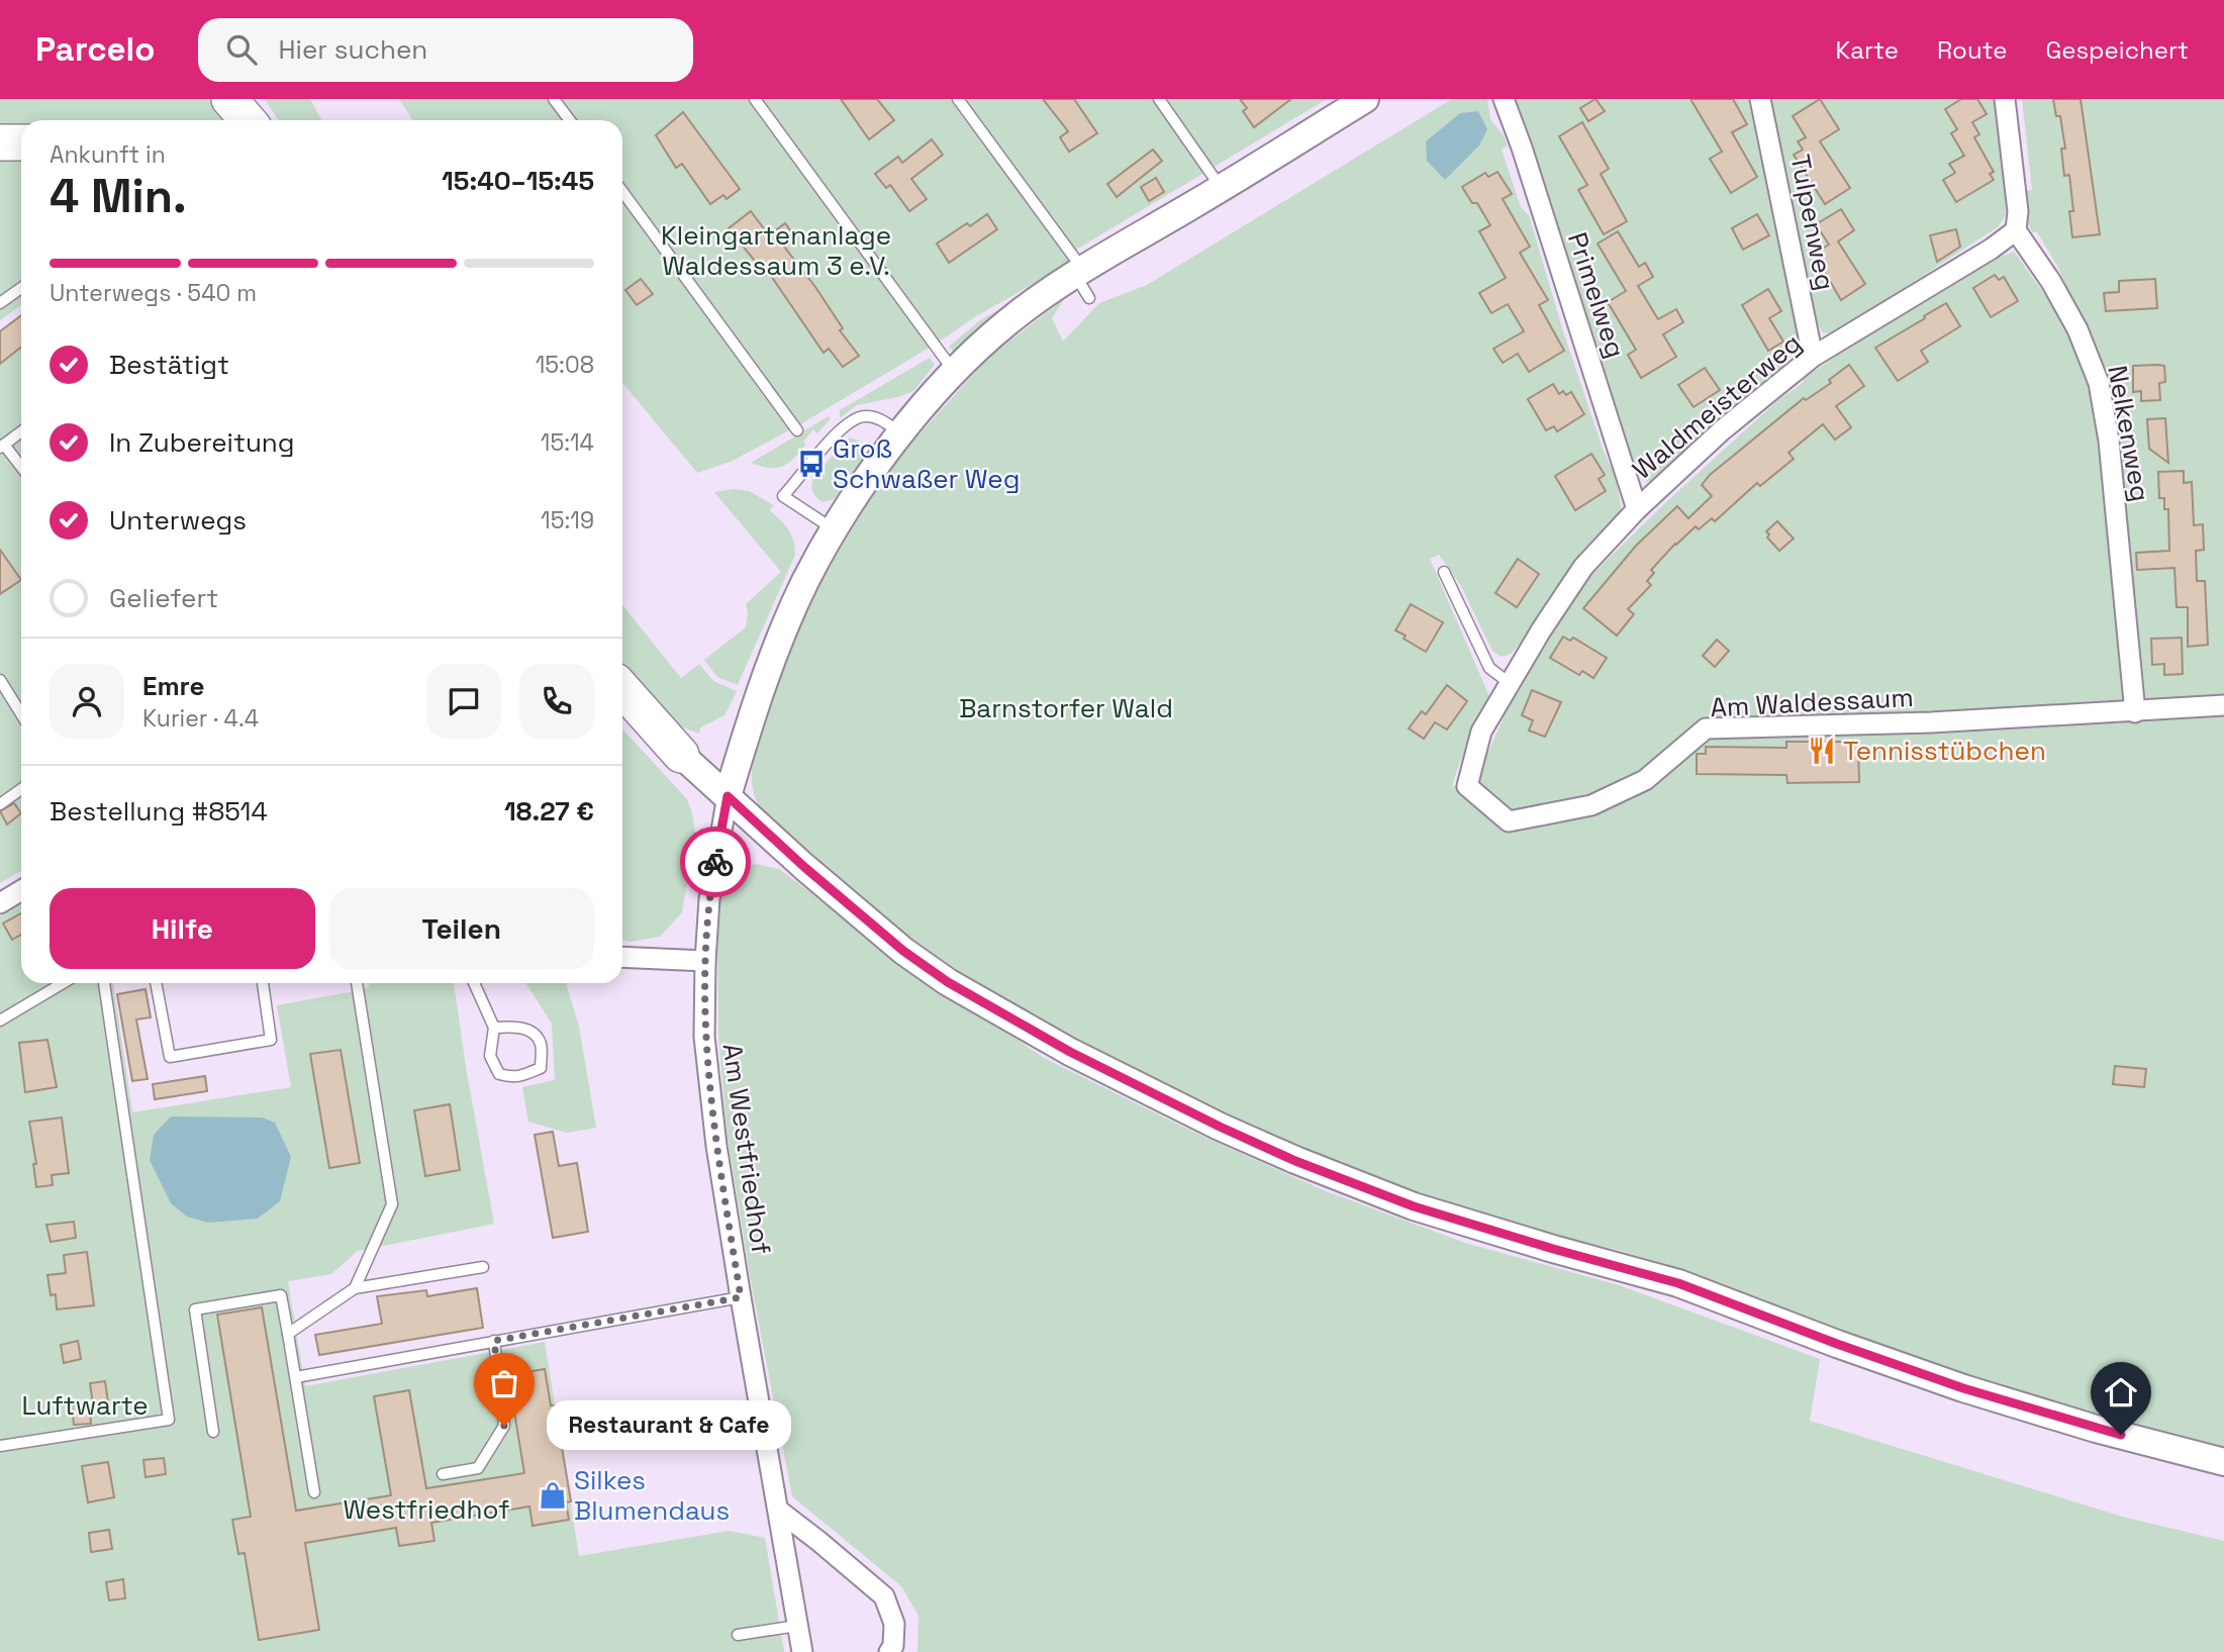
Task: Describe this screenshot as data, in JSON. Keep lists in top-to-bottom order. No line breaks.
{"streets":{"street":["Tulpenweg","Primelweg","Waldmeisterweg","Nelkenweg","Am Waldessaum","Am Westfriedhof"]},"crossings":[["Tulpenweg","Waldmeisterweg"],["Primelweg","Waldmeisterweg"],["Waldmeisterweg","Nelkenweg"],["Waldmeisterweg","Am Waldessaum"],["Nelkenweg","Am Waldessaum"]],"parks":["Kleingartenanlage Waldessaum 3 e.V.","Barnstorfer Wald","Luftwarte","Westfriedhof"],"places":{"bus stop":["Groß Schwaßer Weg"],"restaurant":["Tennisstübchen"],"other":["Restaurant & Cafe"],"shop":["Silkes Blumendaus"]},"page":{"header":"Parcelo","search":"Hier suchen","nav":["Karte","Route","Gespeichert"],"heading":["4 Min.","Ankunft in","15:40–15:45"],"panel":["Emre","Kurier · 4.4","Bestellung #8514","18.27 €"],"bar":"Unterwegs · 540 m","list":[["Bestätigt","15:08"],["In Zubereitung","15:14"],["Unterwegs","15:19"],"Geliefert"],"buttons":["Hilfe","Teilen"],"bubble":"Restaurant & Cafe"}}
